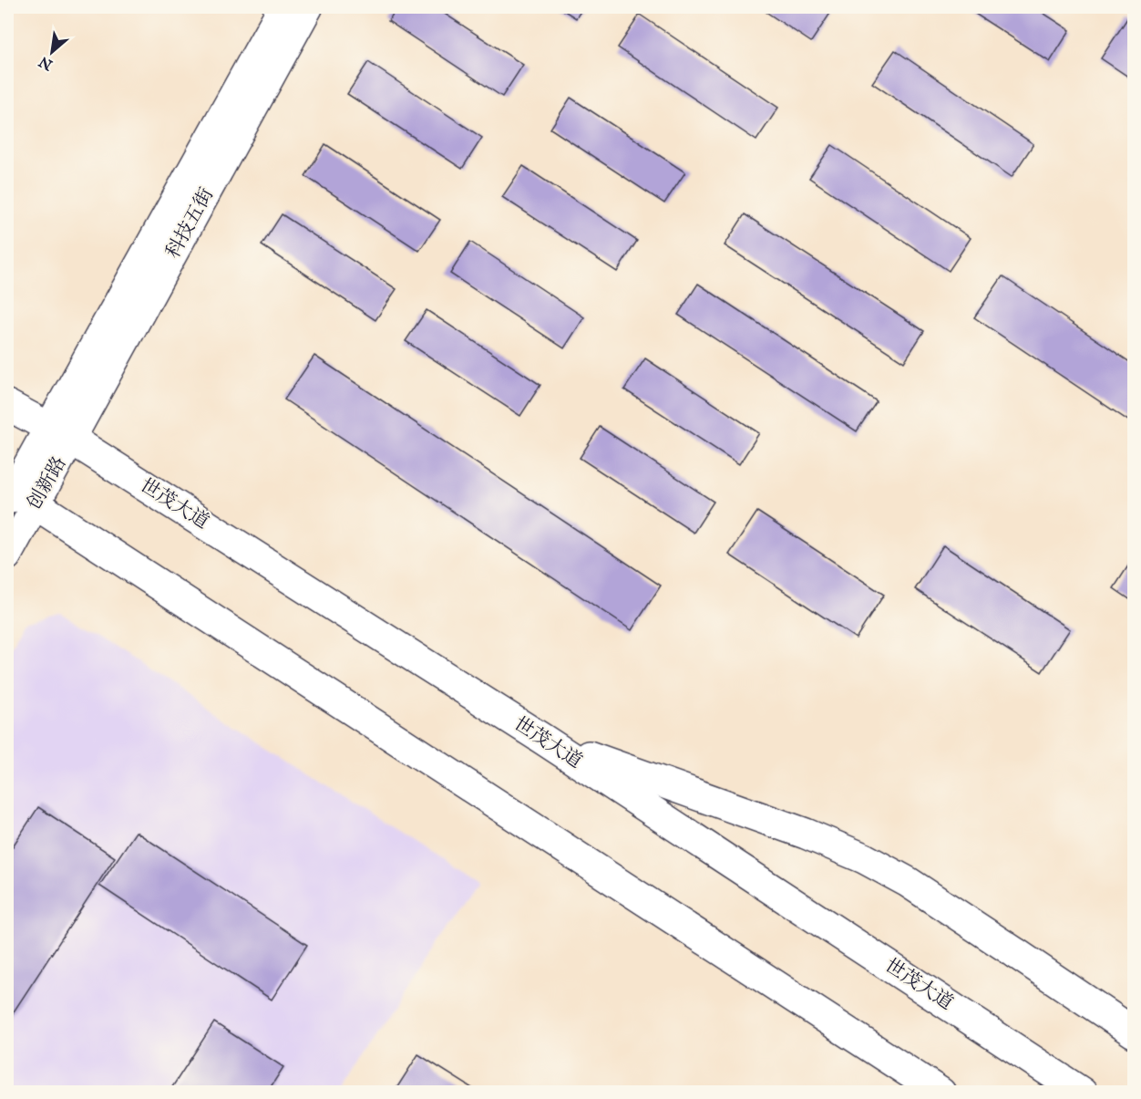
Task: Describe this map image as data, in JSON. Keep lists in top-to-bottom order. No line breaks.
{"streets":{"main road":["世茂大道"],"street":["科技五街","创新路"]},"crossings":[["科技五街","创新路"],["科技五街","世茂大道"],["创新路","世茂大道"]],"north":"bottom left"}
